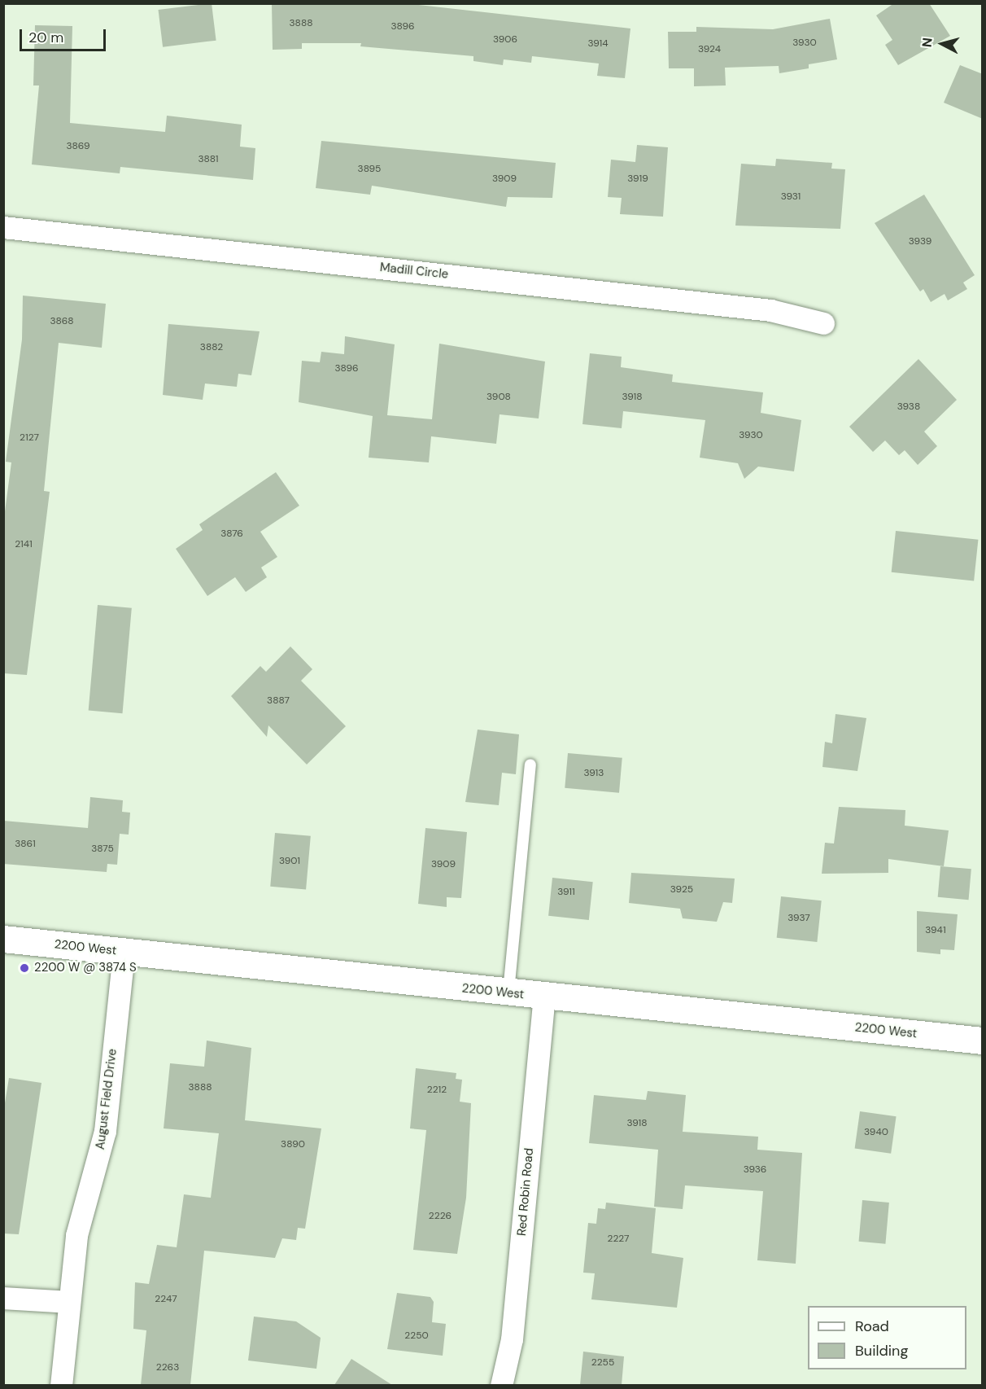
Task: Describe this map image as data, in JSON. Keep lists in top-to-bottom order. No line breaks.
{"streets":{"street":["Madill Circle","2200 West","August Field Drive","Red Robin Road"]},"crossings":[["2200 West","August Field Drive"],["2200 West","Red Robin Road"]],"places":["2200 W @ 3874 S"],"house_numbers":["3888","3896","3906","3930","3914","3924","3869","3881","3895","3909","3919","3931","3939","3868","3882","3896","3908","3918","3938","3930","2127","3876","2141","3887","3913","3861","3875","3901","3909","3925","3911","3937","3941","3888","2212","3918","3940","3890","3936","2226","2227","2247","2250","2255","2263"],"legend":["Road","Building"],"scale_bar":"20 m","north":"left"}
